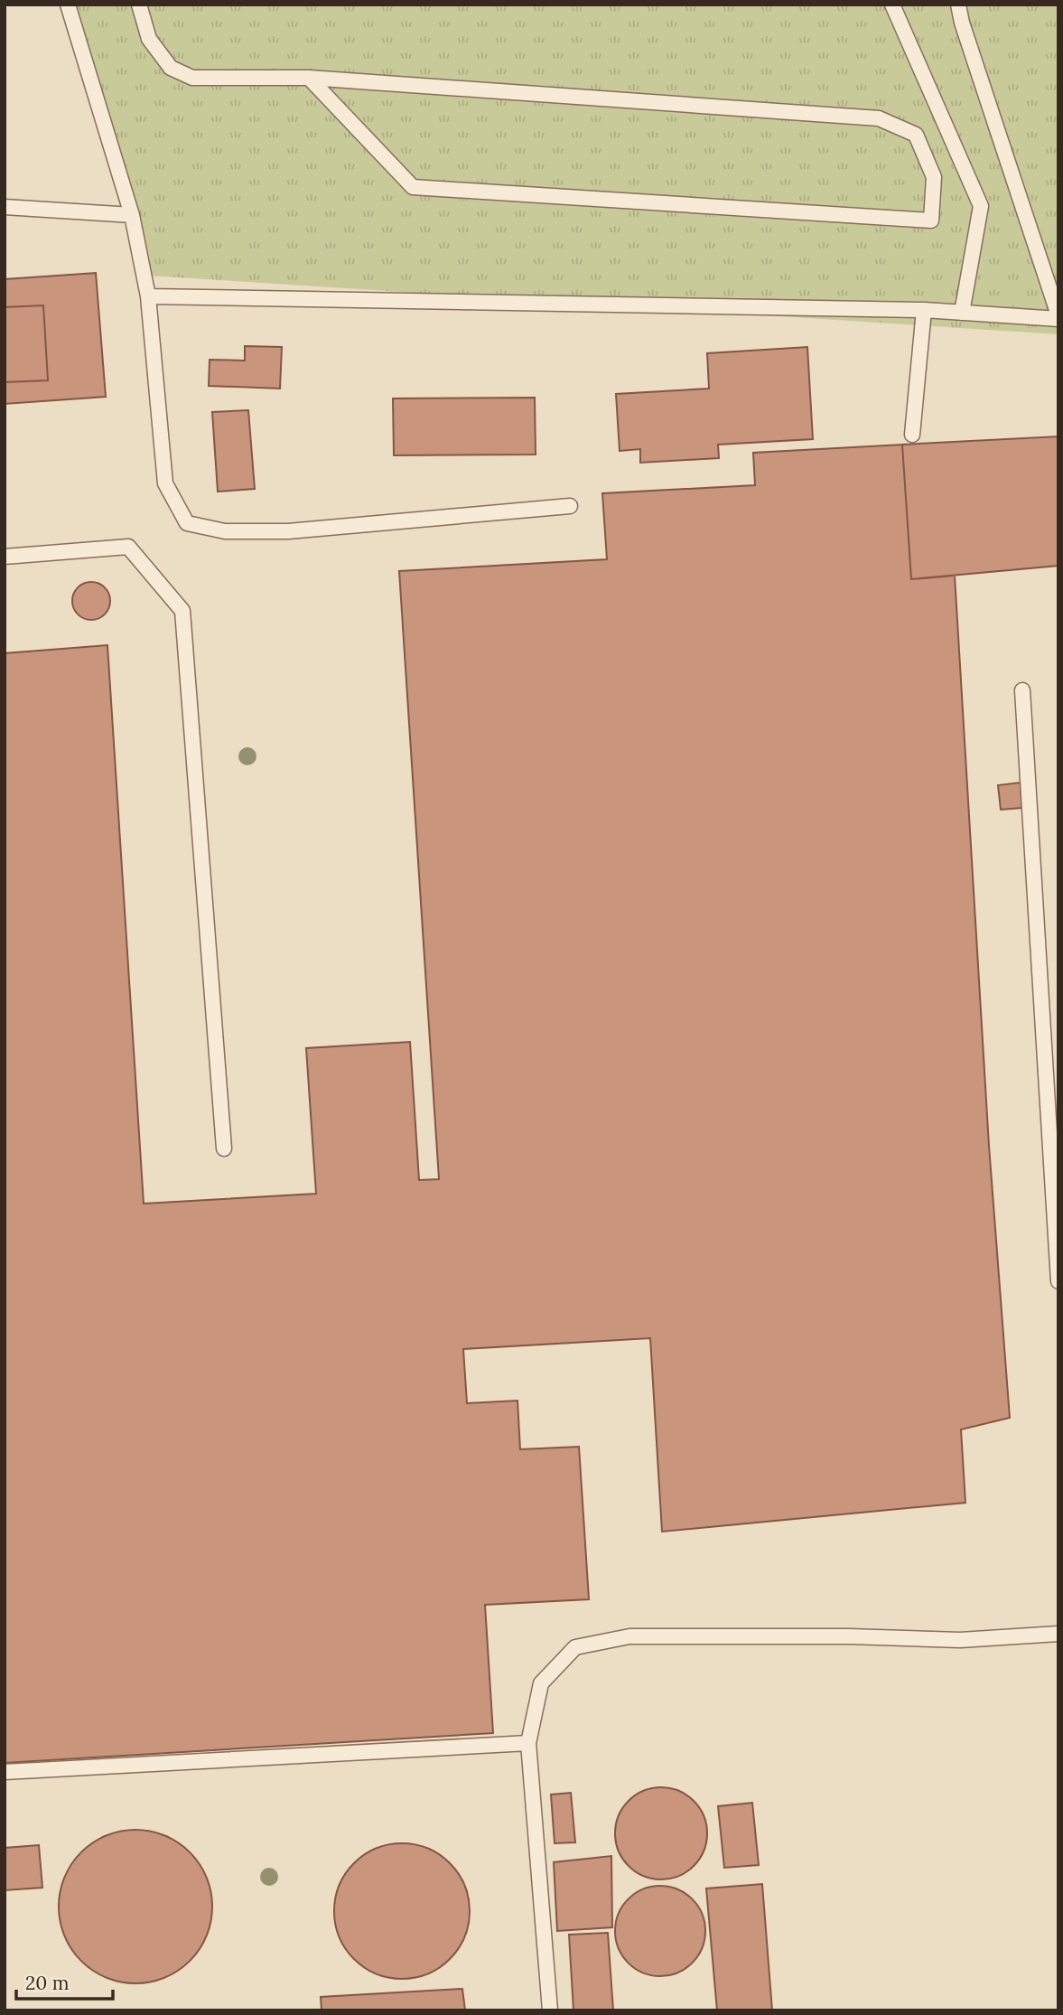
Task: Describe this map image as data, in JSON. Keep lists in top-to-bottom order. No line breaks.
{"scale_bar":"20 m"}
